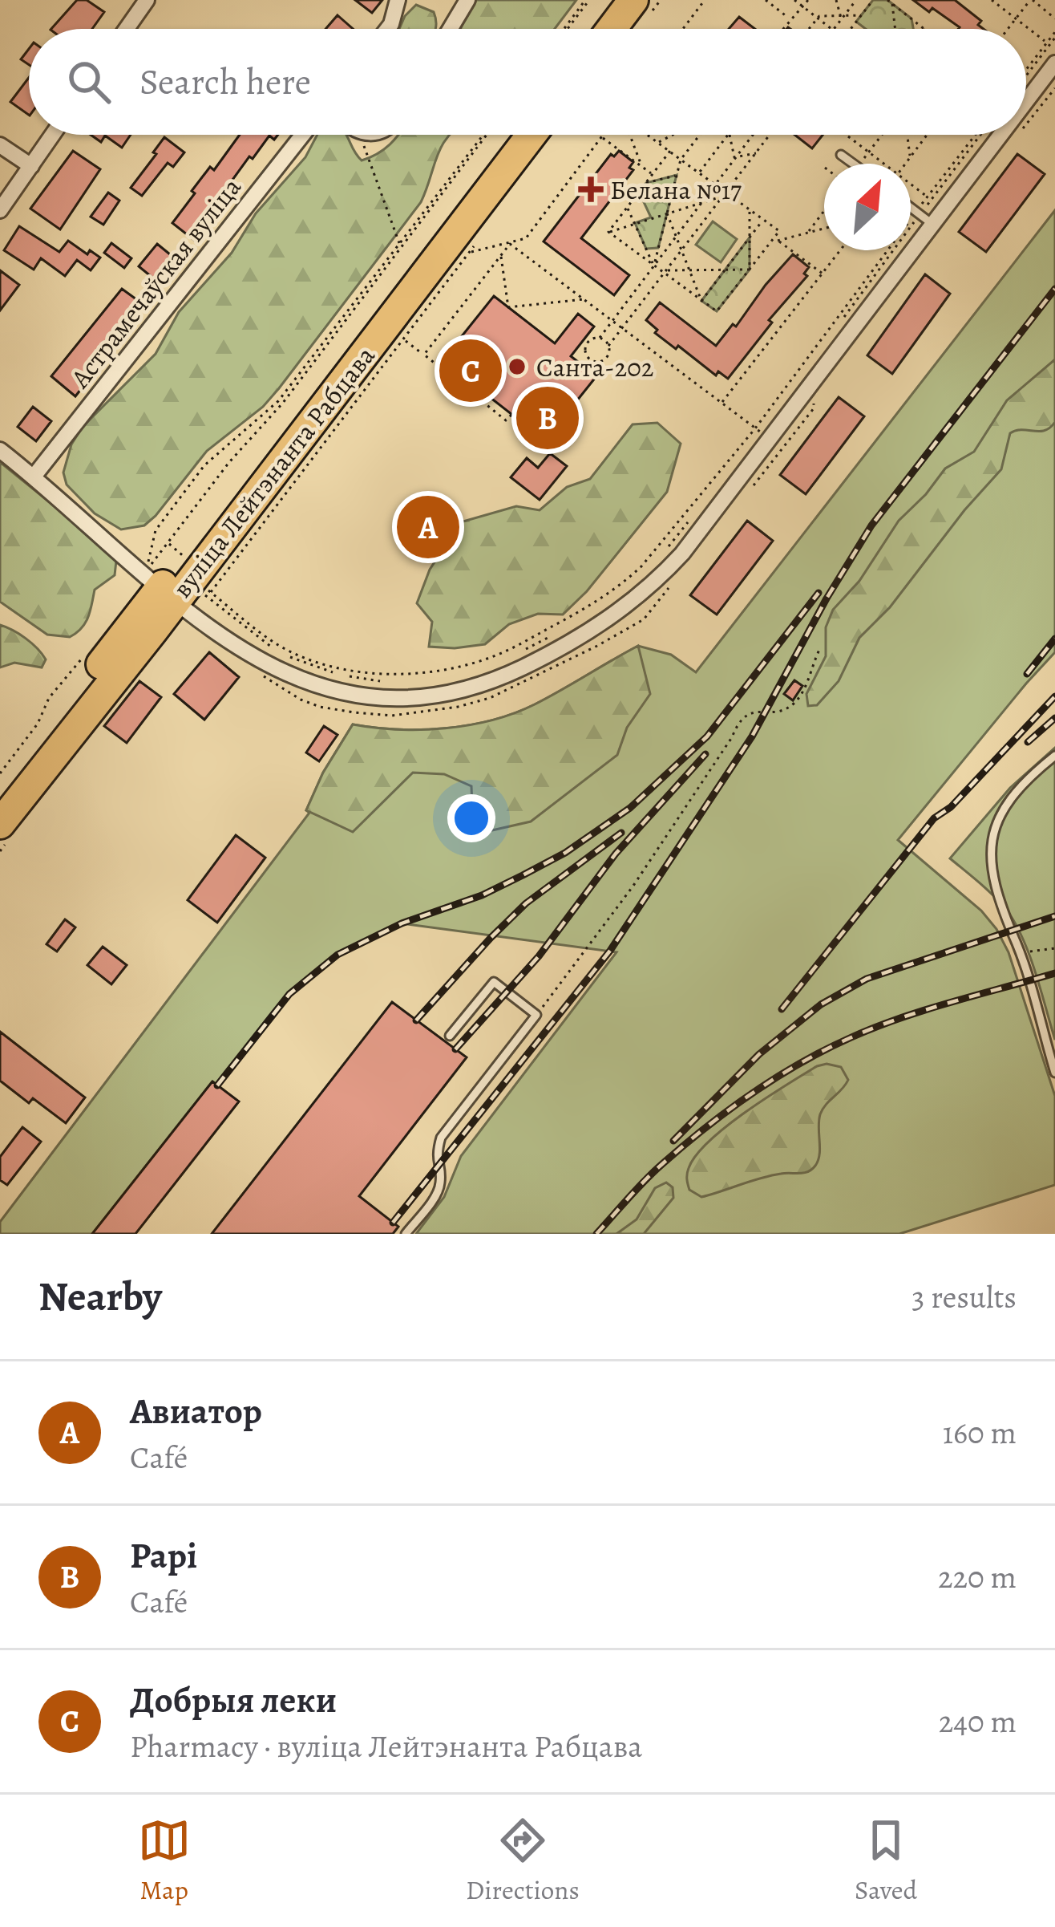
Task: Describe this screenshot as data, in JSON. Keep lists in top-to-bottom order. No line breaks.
{"streets":{"highway":["вуліца Лейтэнанта Рабцава"],"street":["Астрамечаўская вуліца"]},"places":{"health":["Белана №17"],"other":["Санта-202"]},"north":"top right","page":{"search":"Search here","pins":["C","B","A"],"heading":["Nearby","3 results"],"list":[{"mark":"A","name":"Авиатор","note":"Café","value":"160 m"},{"mark":"B","name":"Papi","note":"Café","value":"220 m"},{"mark":"C","name":"Добрыя леки","note":"Pharmacy · вуліца Лейтэнанта Рабцава","value":"240 m"}],"nav":["Map","Directions","Saved"]}}
